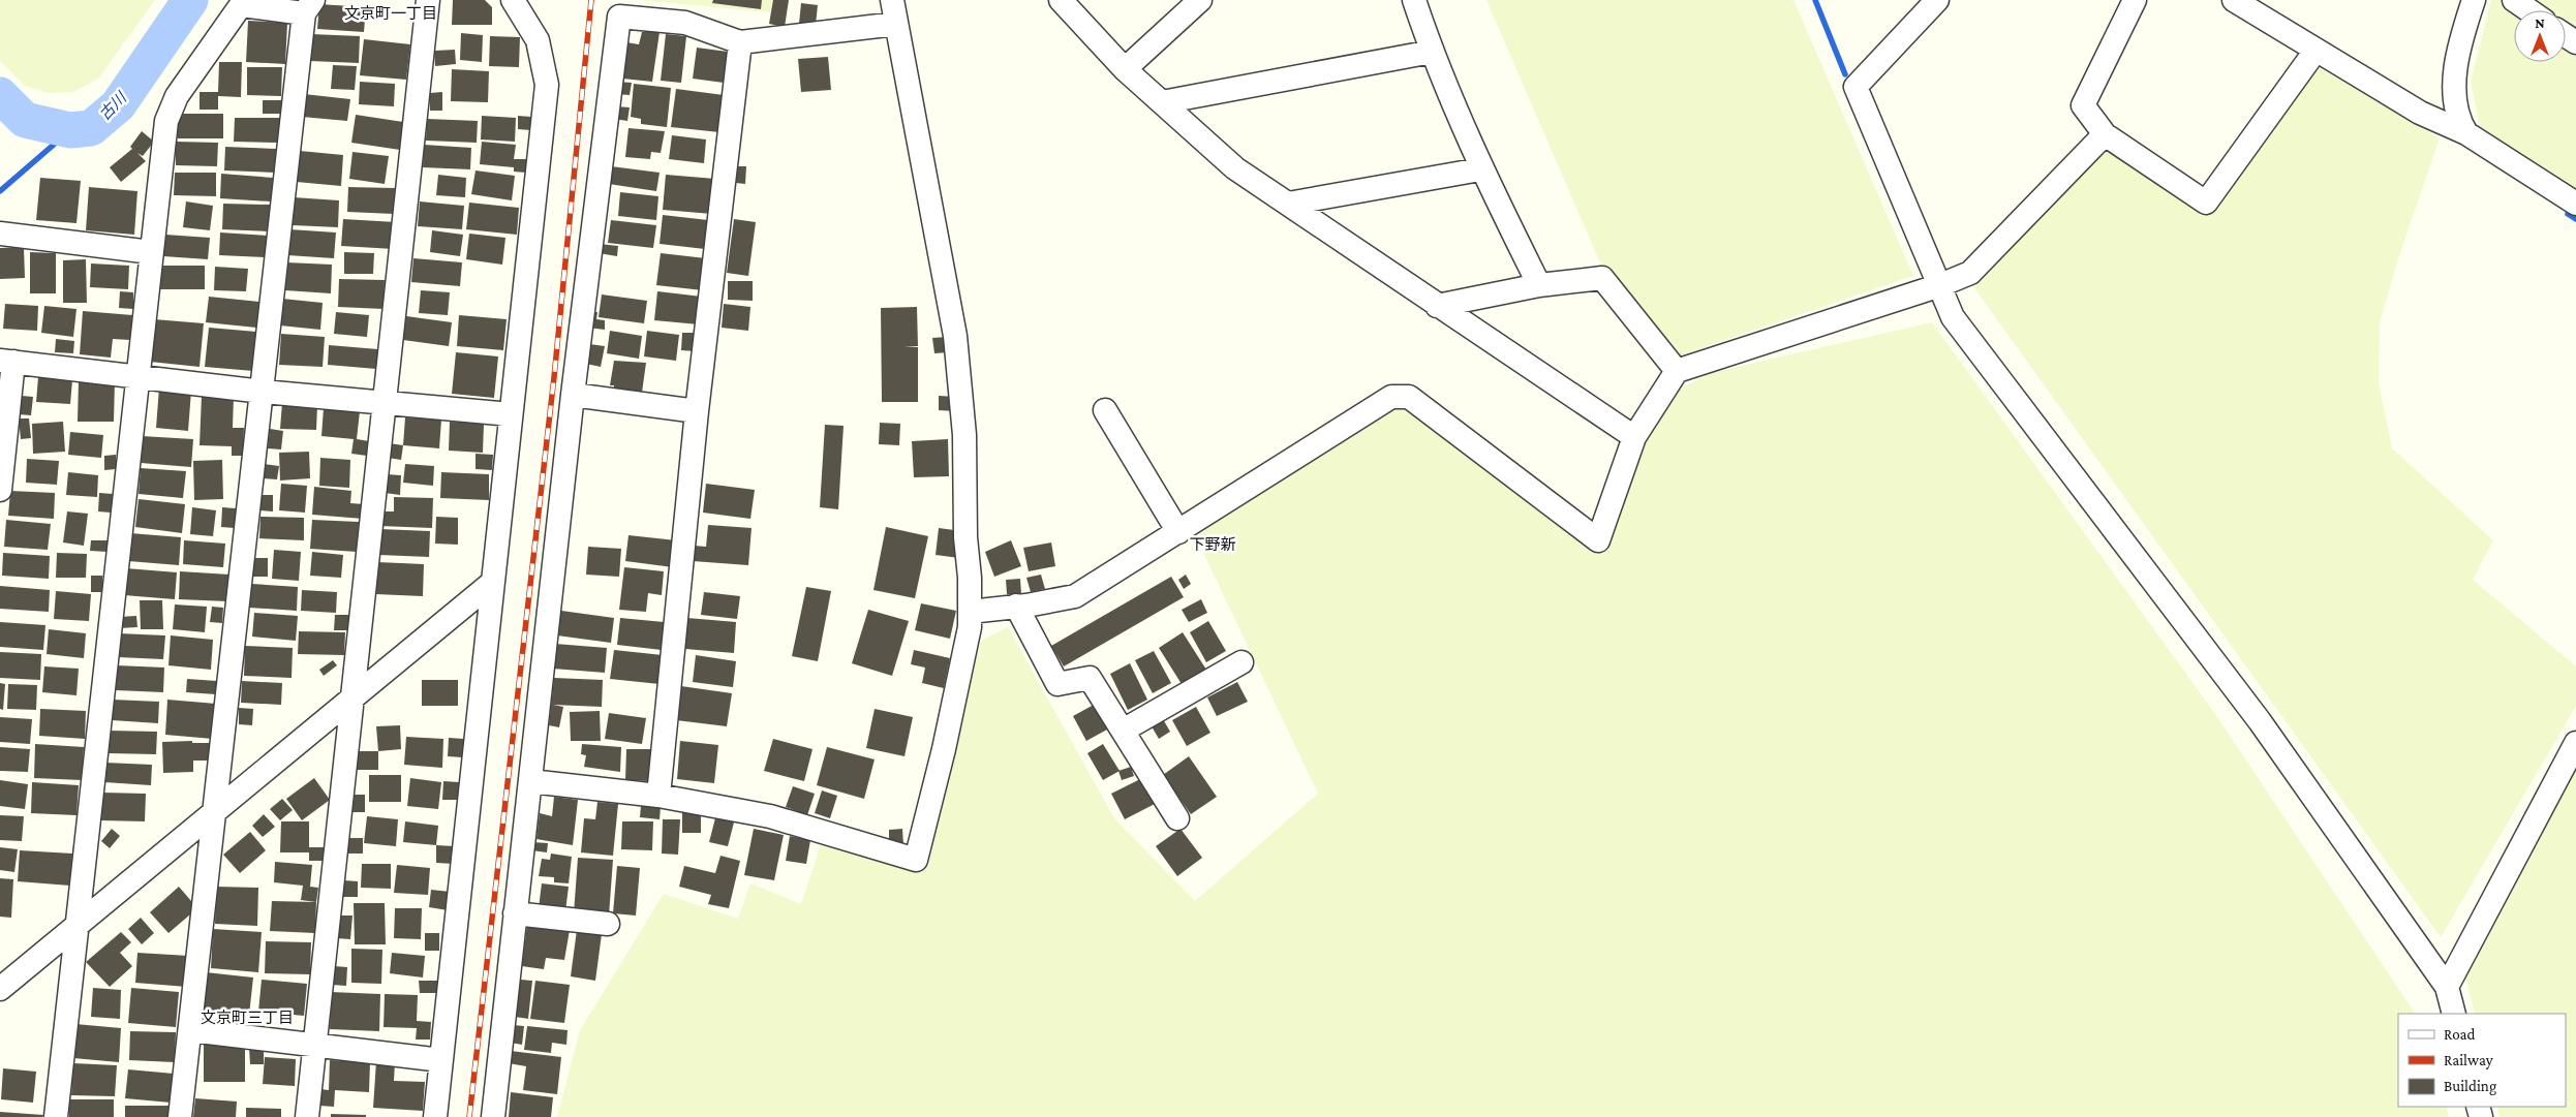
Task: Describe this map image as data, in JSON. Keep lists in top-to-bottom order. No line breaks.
{"districts":["文京町一丁目","下野新","文京町三丁目"],"water":["古川"],"legend":["Road","Railway","Building"],"north":"top"}
